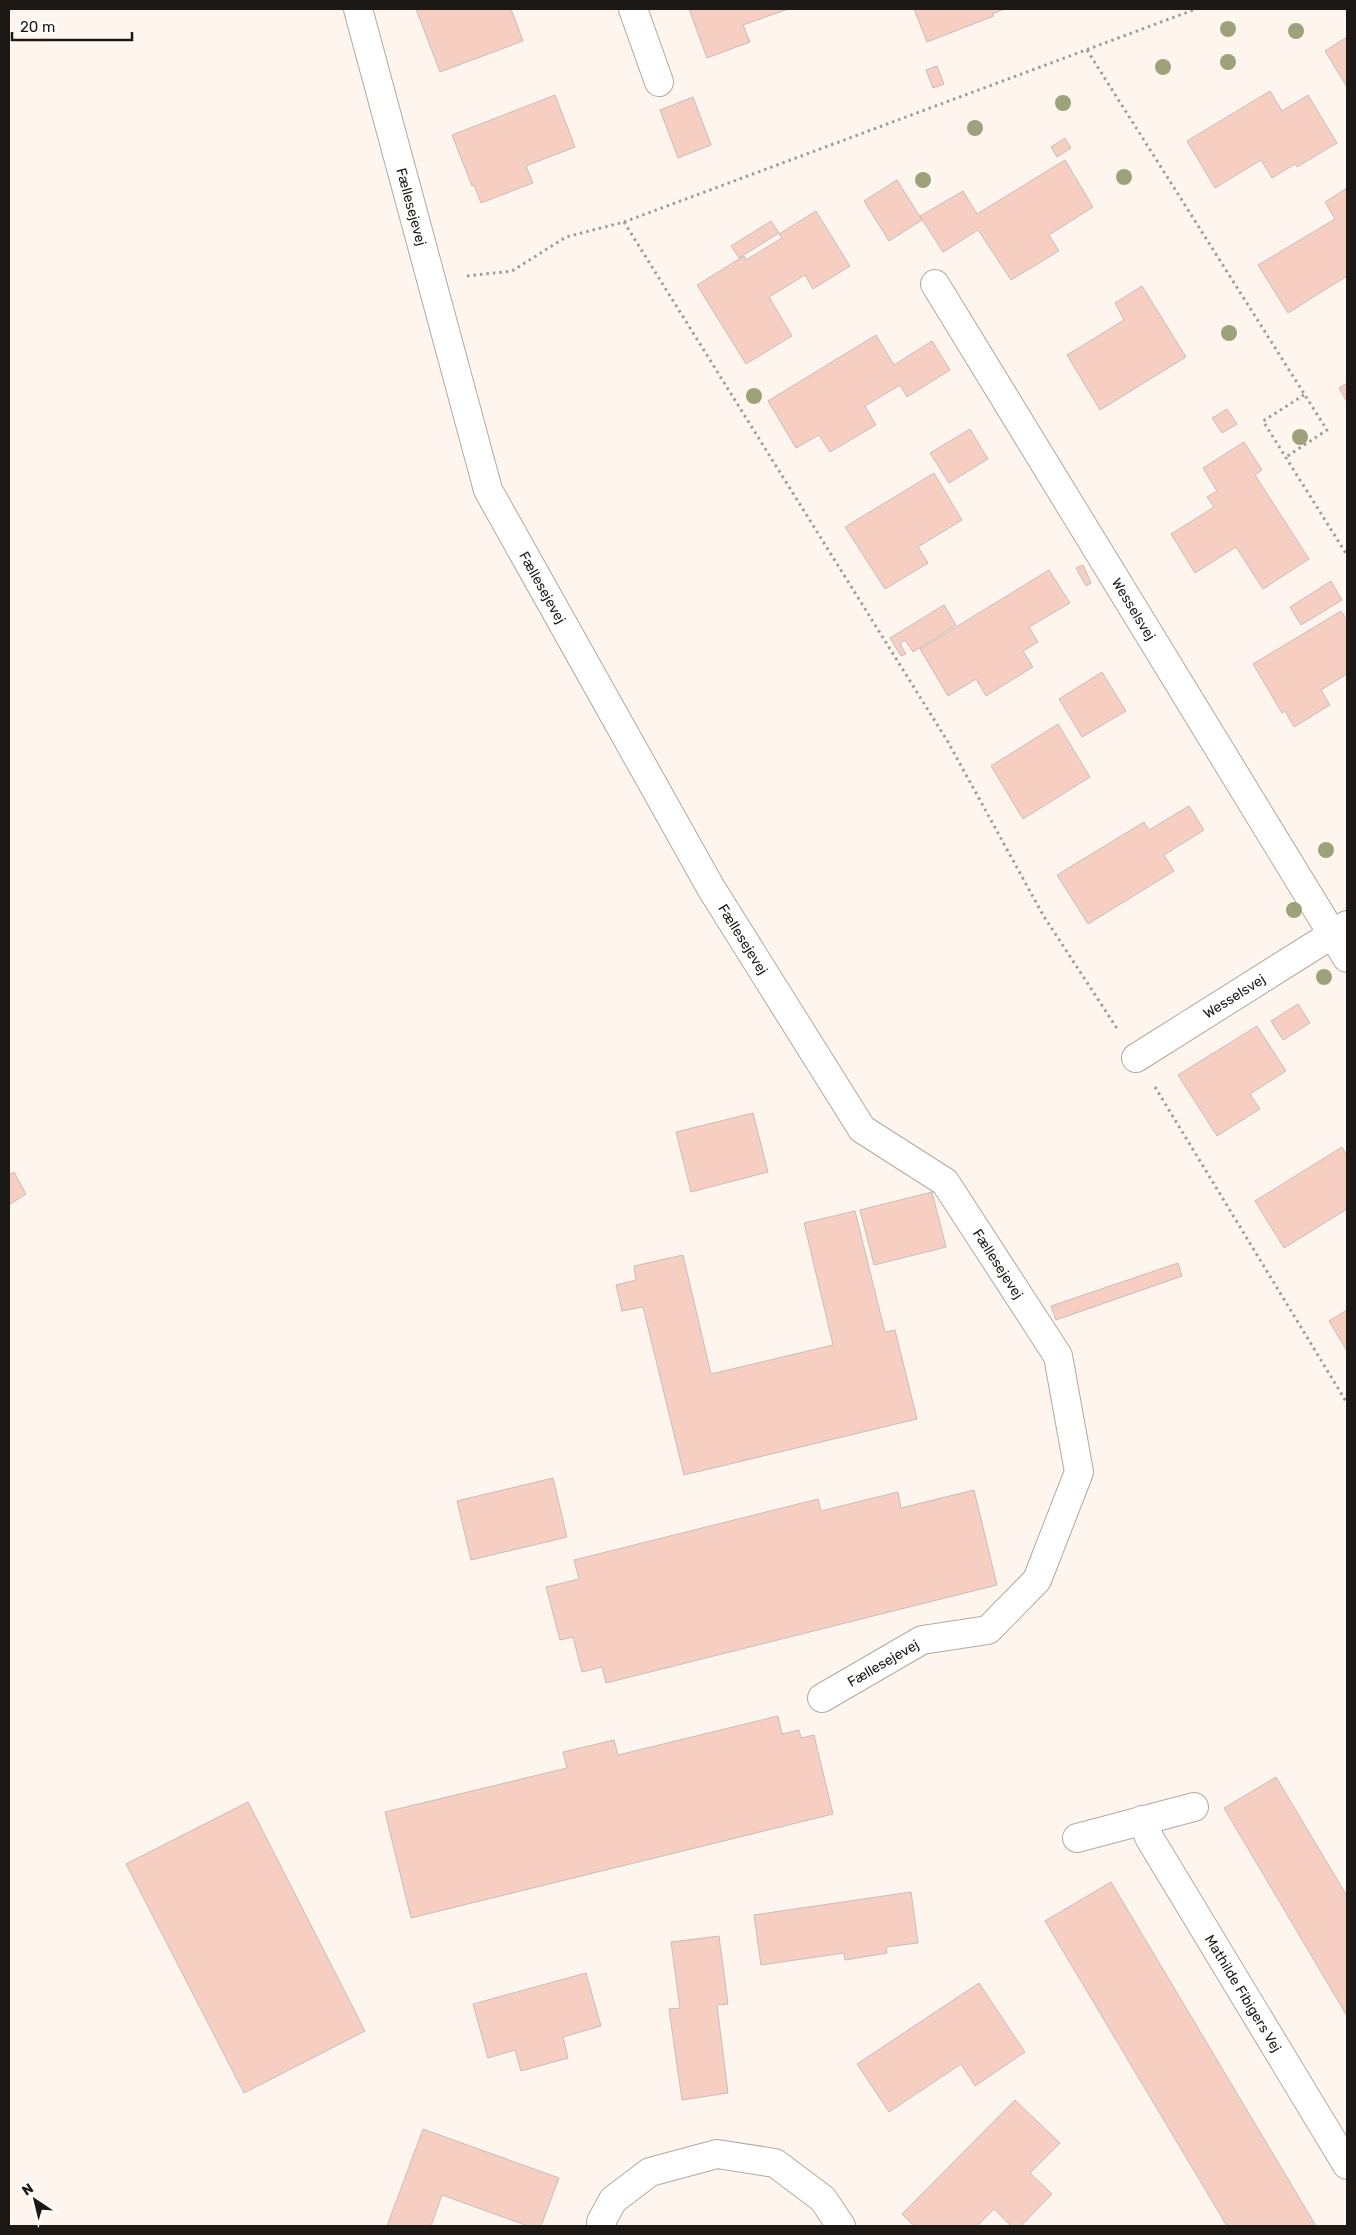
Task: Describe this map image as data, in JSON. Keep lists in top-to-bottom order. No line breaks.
{"streets":{"street":["Fællesejevej","Wesselsvej","Mathilde Fibigers Vej"]},"scale_bar":"20 m","north":"top left"}
